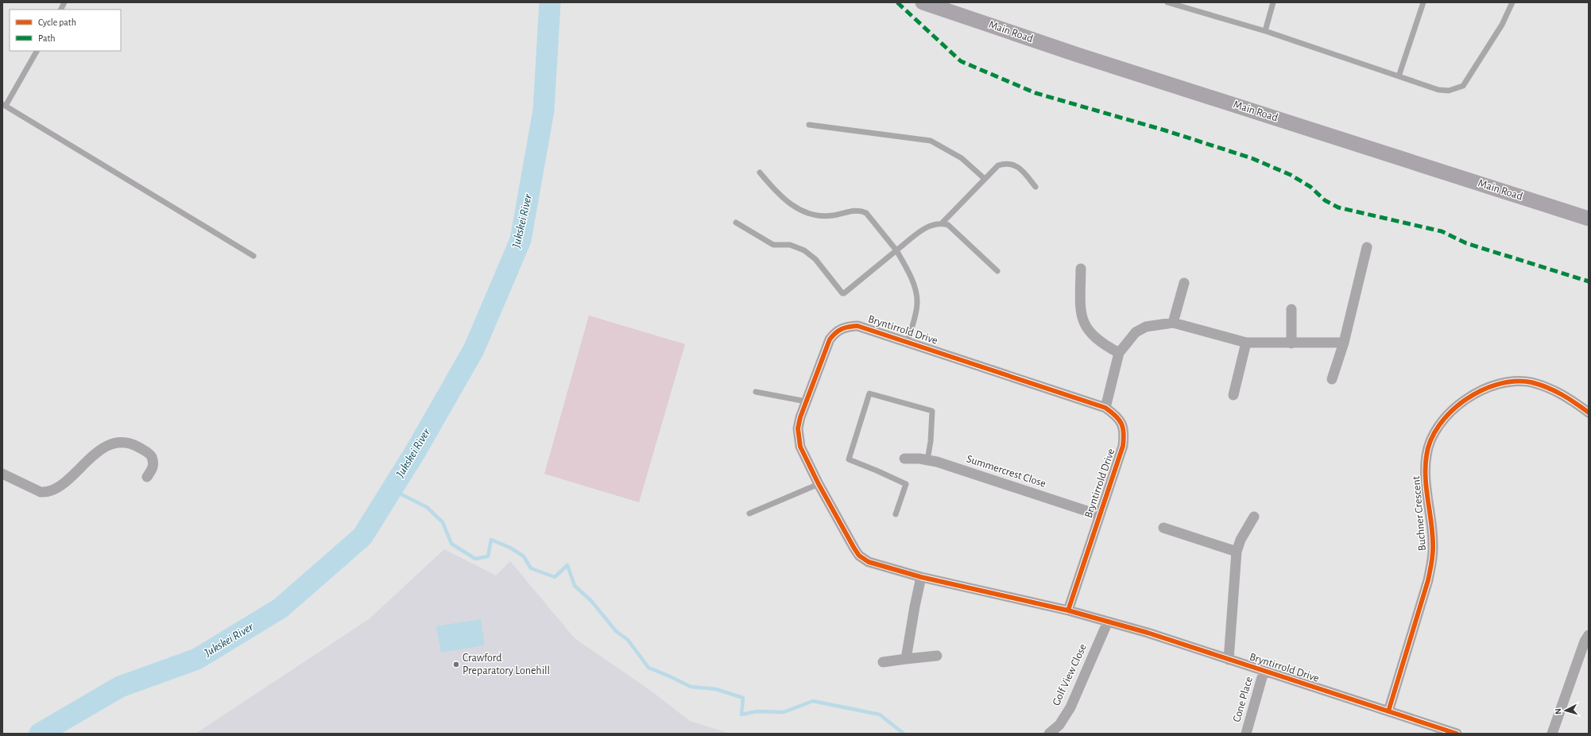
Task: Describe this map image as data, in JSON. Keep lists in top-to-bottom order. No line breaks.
{"streets":{"main road":["Main Road"],"street":["Bryntirrold Drive","Summercrest Close","Buchner Crescent","Golf View Close","Cone Place"]},"crossings":[["Bryntirrold Drive","Summercrest Close"],["Bryntirrold Drive","Buchner Crescent"],["Bryntirrold Drive","Golf View Close"],["Bryntirrold Drive","Cone Place"]],"water":["Jukskei River"],"places":["Crawford Preparatory Lonehill"],"legend":["Cycle path","Path"],"north":"left"}
